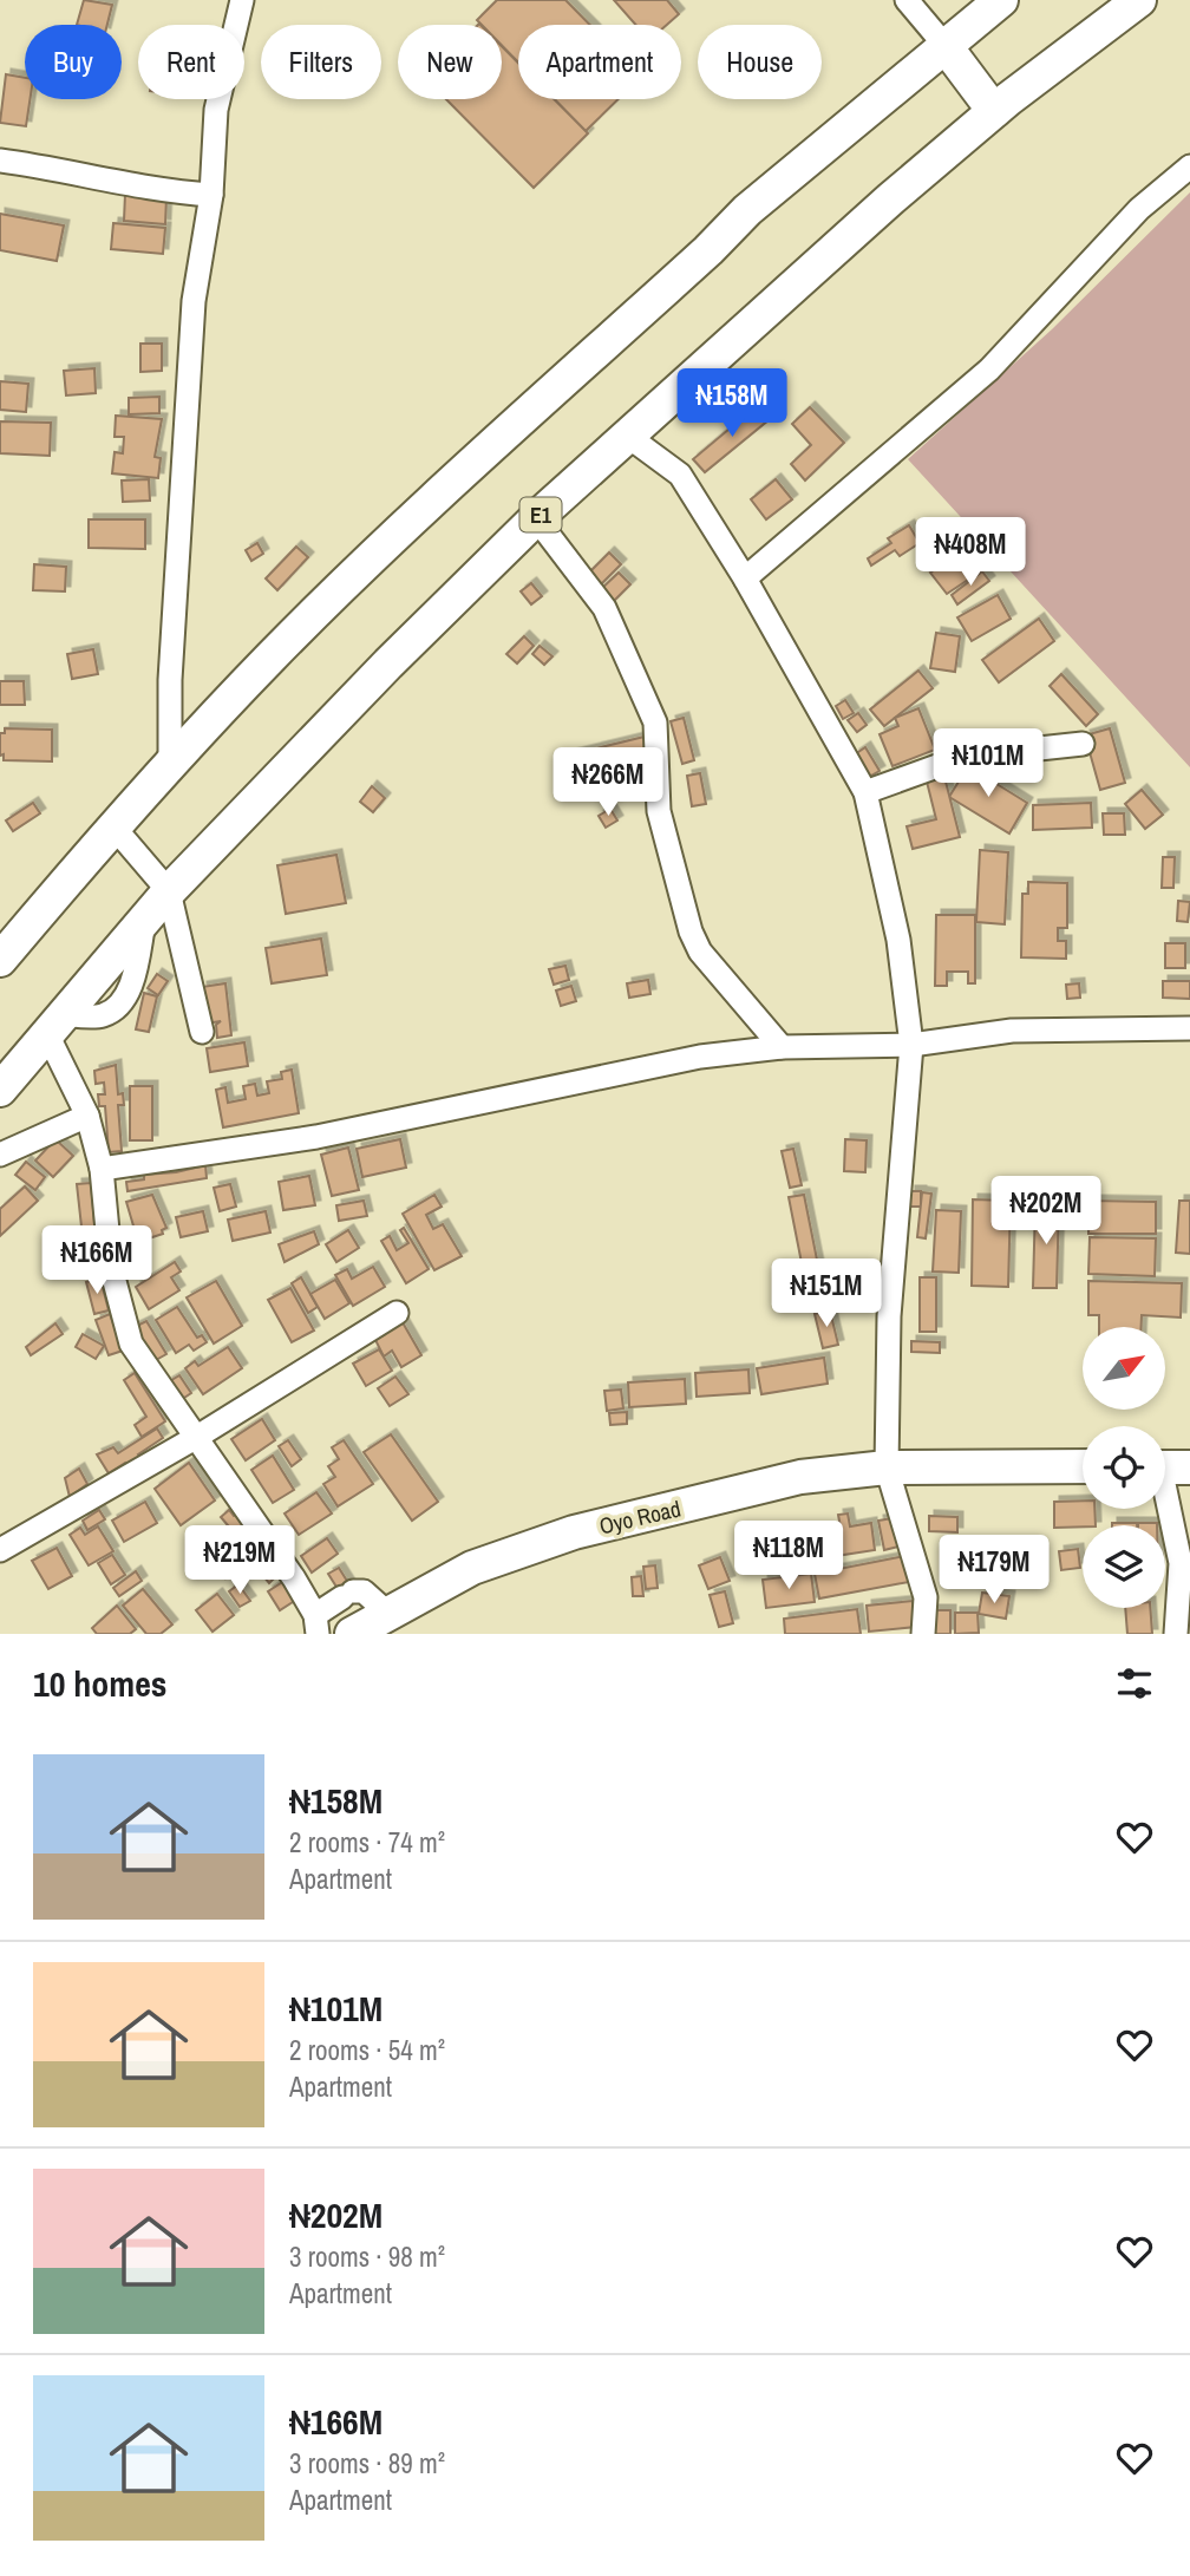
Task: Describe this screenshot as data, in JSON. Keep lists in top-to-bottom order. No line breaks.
{"streets":{"highway":["E1","Oyo Road"]},"north":"top right","page":{"chip":["Buy","Rent","Filters","New","Apartment","House"],"price":["₦158M","₦408M","₦101M","₦266M","₦202M","₦166M","₦151M","₦118M","₦219M","₦179M"],"heading":"10 homes","list":[{"name":"₦158M","note":"2 rooms · 74 m² · Apartment"},{"name":"₦101M","note":"2 rooms · 54 m² · Apartment"},{"name":"₦202M","note":"3 rooms · 98 m² · Apartment"},{"name":"₦166M","note":"3 rooms · 89 m² · Apartment"}]}}
